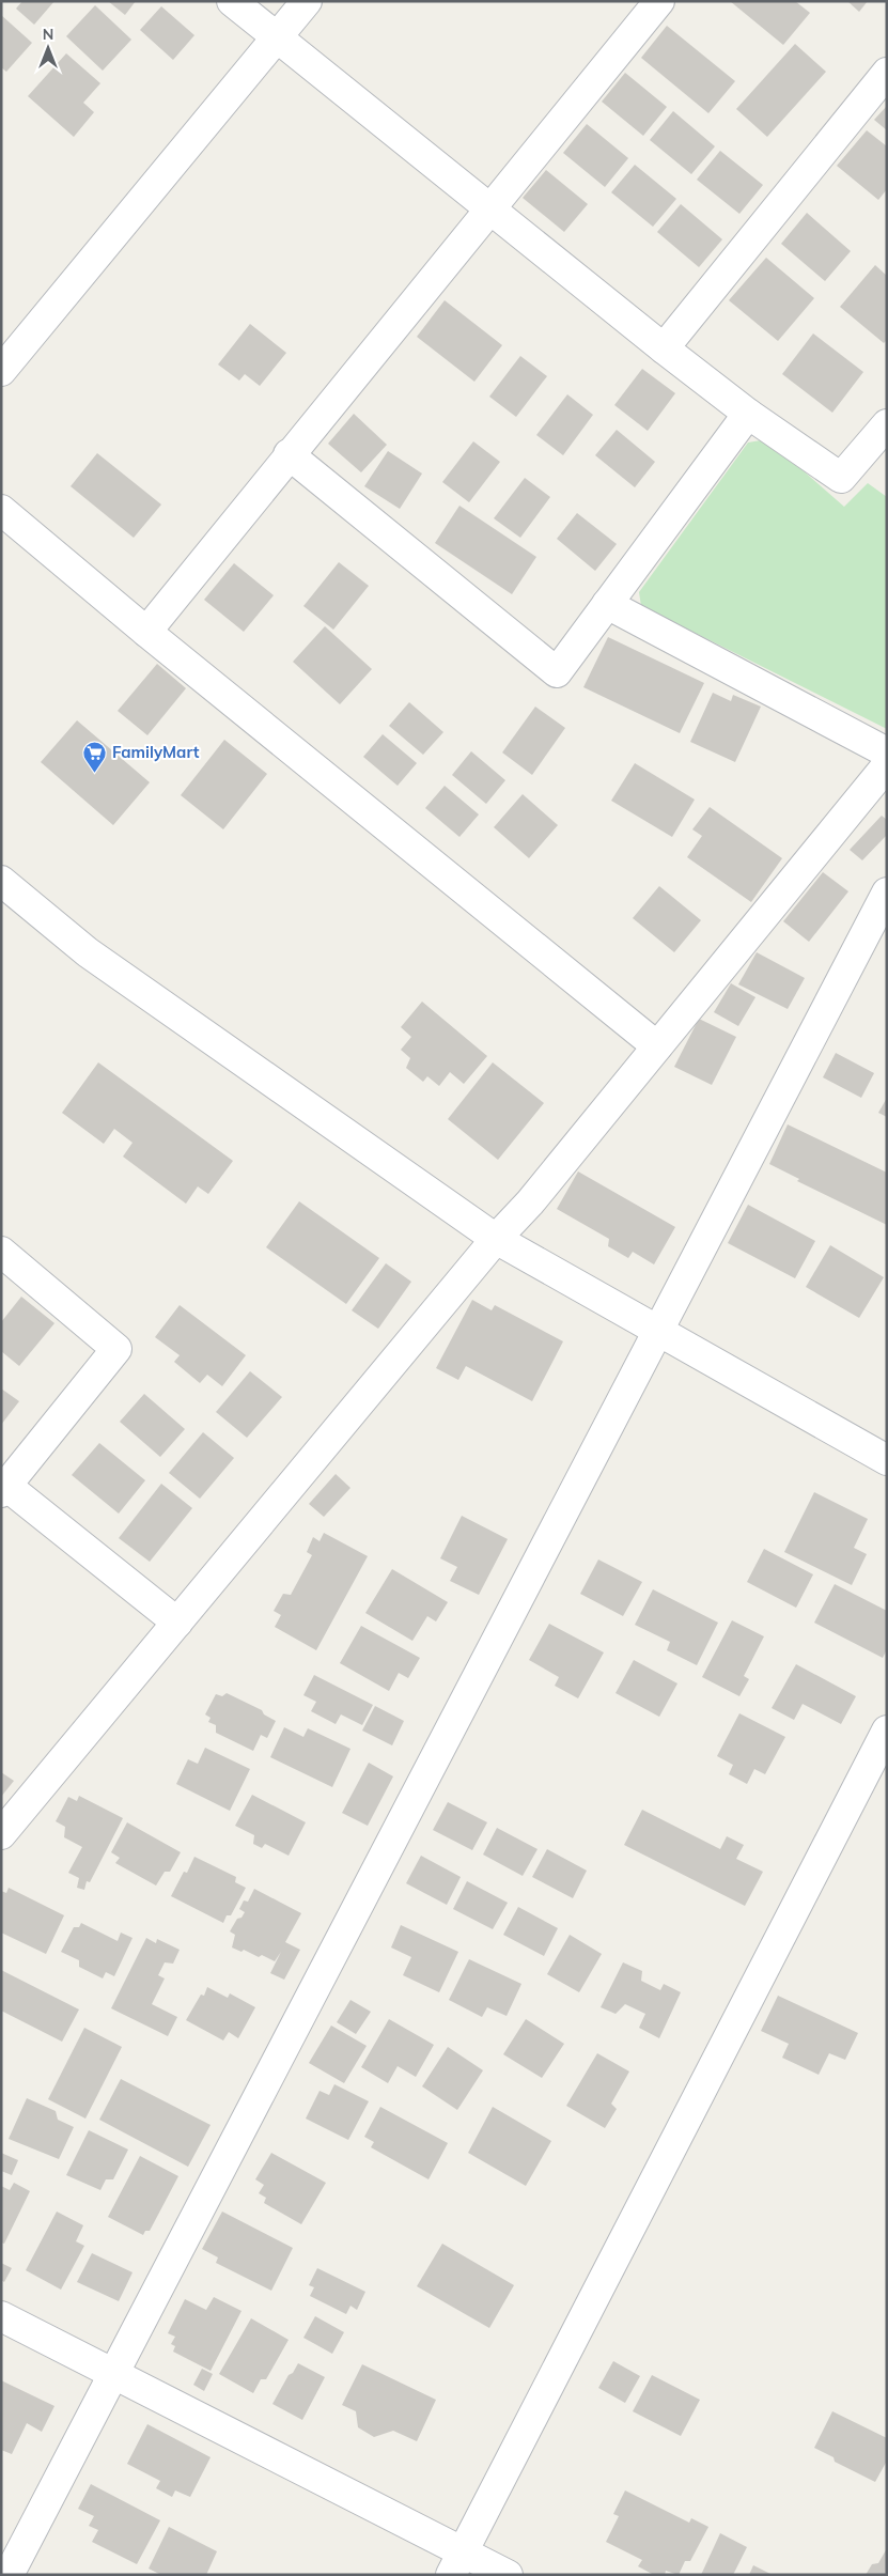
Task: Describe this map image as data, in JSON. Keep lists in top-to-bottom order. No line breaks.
{"places":{"supermarket":["FamilyMart"]},"north":"top"}
